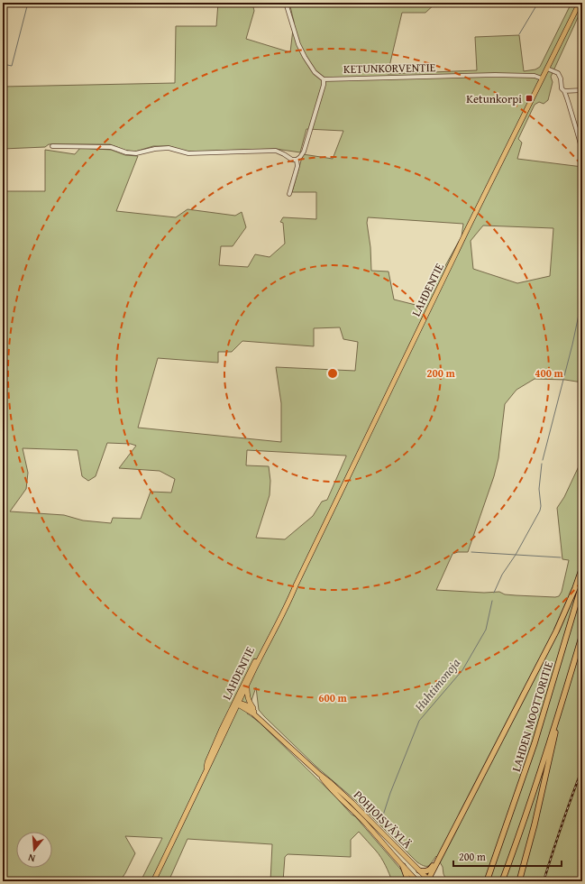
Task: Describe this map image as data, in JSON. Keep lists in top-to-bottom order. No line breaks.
{"streets":{"highway":["LAHDEN MOOTTORITIE"],"main road":["LAHDENTIE","POHJOISVÄYLÄ"],"street":["KETUNKORVENTIE"]},"crossings":[["KETUNKORVENTIE","LAHDENTIE"],["LAHDENTIE","POHJOISVÄYLÄ"]],"water":["Huhtimonoja"],"places":{"transit":["Ketunkorpi"]},"scale_bar":"200 m","north":"bottom","rings":["200 m","400 m","600 m"]}
